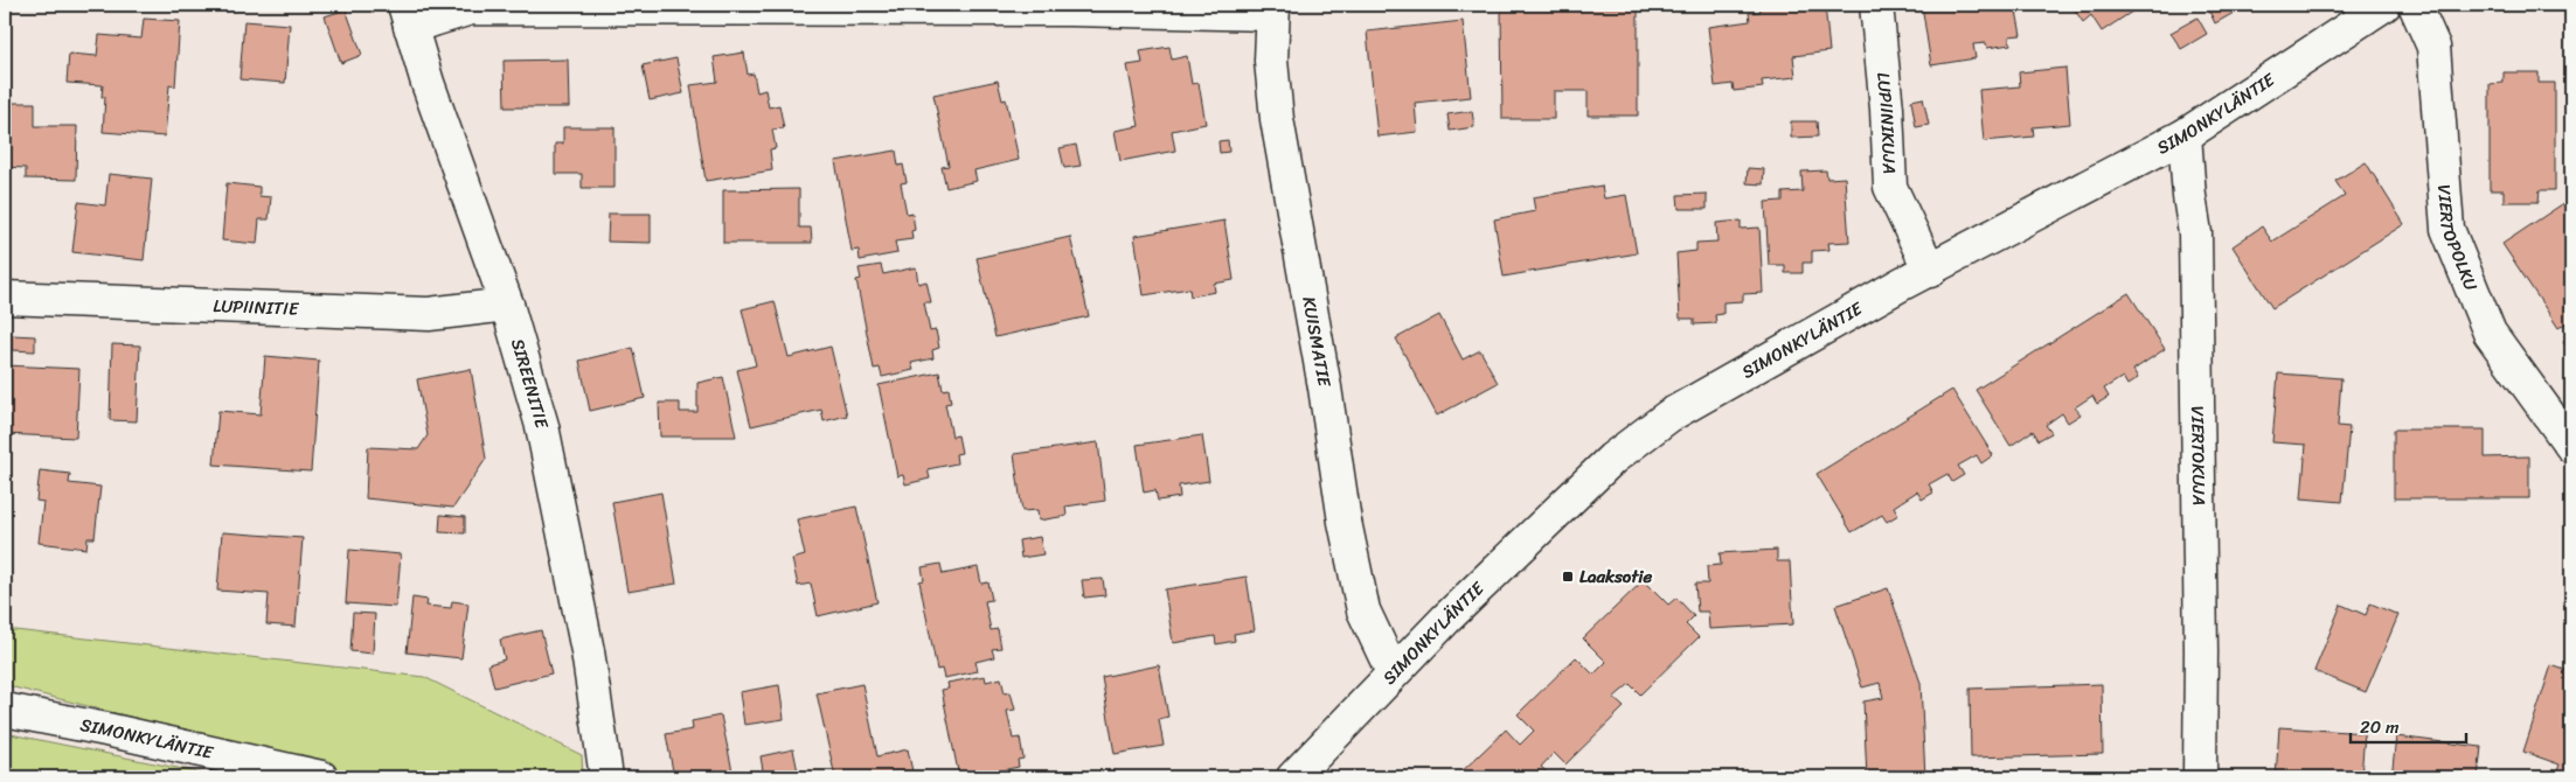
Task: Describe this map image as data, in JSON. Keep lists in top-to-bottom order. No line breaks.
{"streets":{"street":["SIMONKYLÄNTIE","LUPIINIKUJA","VIERTOPOLKU","LUPIINITIE","KUISMATIE","SIREENITIE","VIERTOKUJA"]},"crossings":[["SIMONKYLÄNTIE","LUPIINIKUJA"],["SIMONKYLÄNTIE","KUISMATIE"],["SIMONKYLÄNTIE","VIERTOKUJA"],["LUPIINITIE","SIREENITIE"]],"places":{"transit":["Laaksotie"]},"scale_bar":"20 m"}
